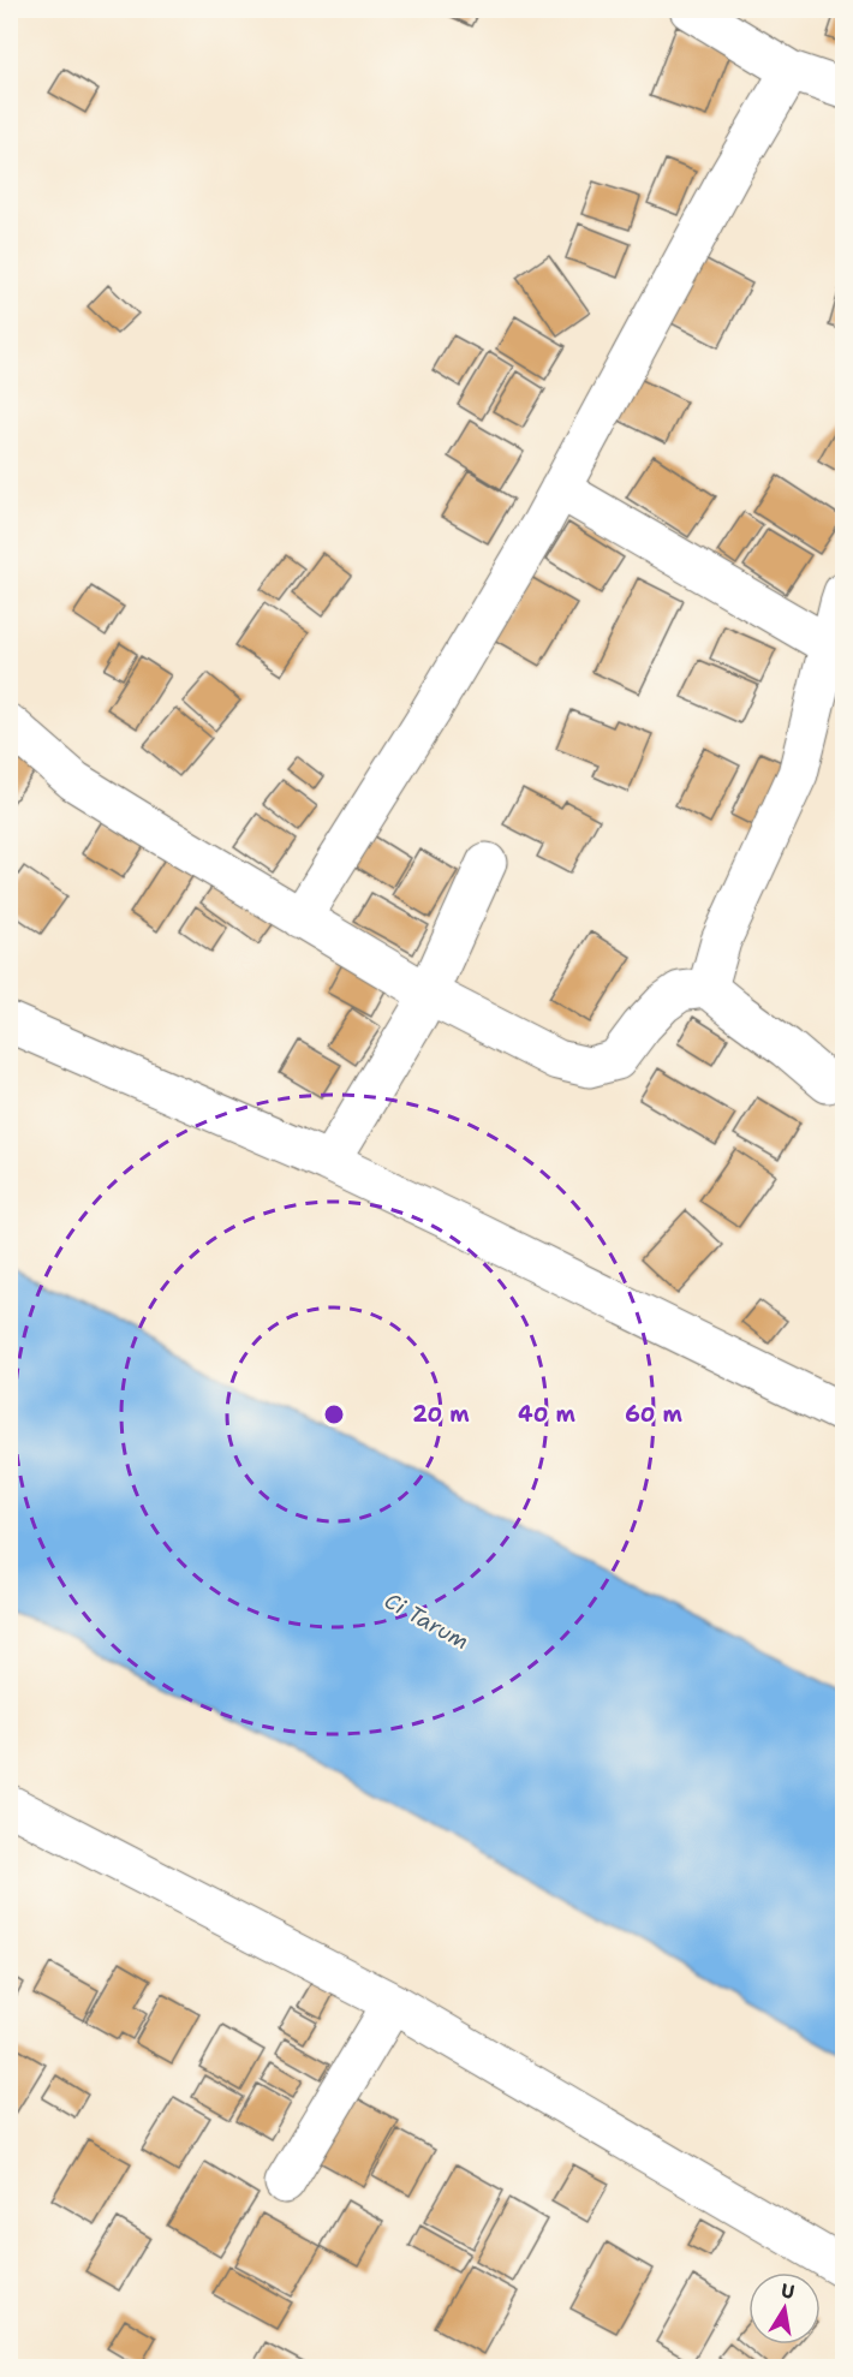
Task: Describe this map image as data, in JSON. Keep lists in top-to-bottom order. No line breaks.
{"water":["Ci Tarum"],"north":"top","rings":["20 m","40 m","60 m"]}
